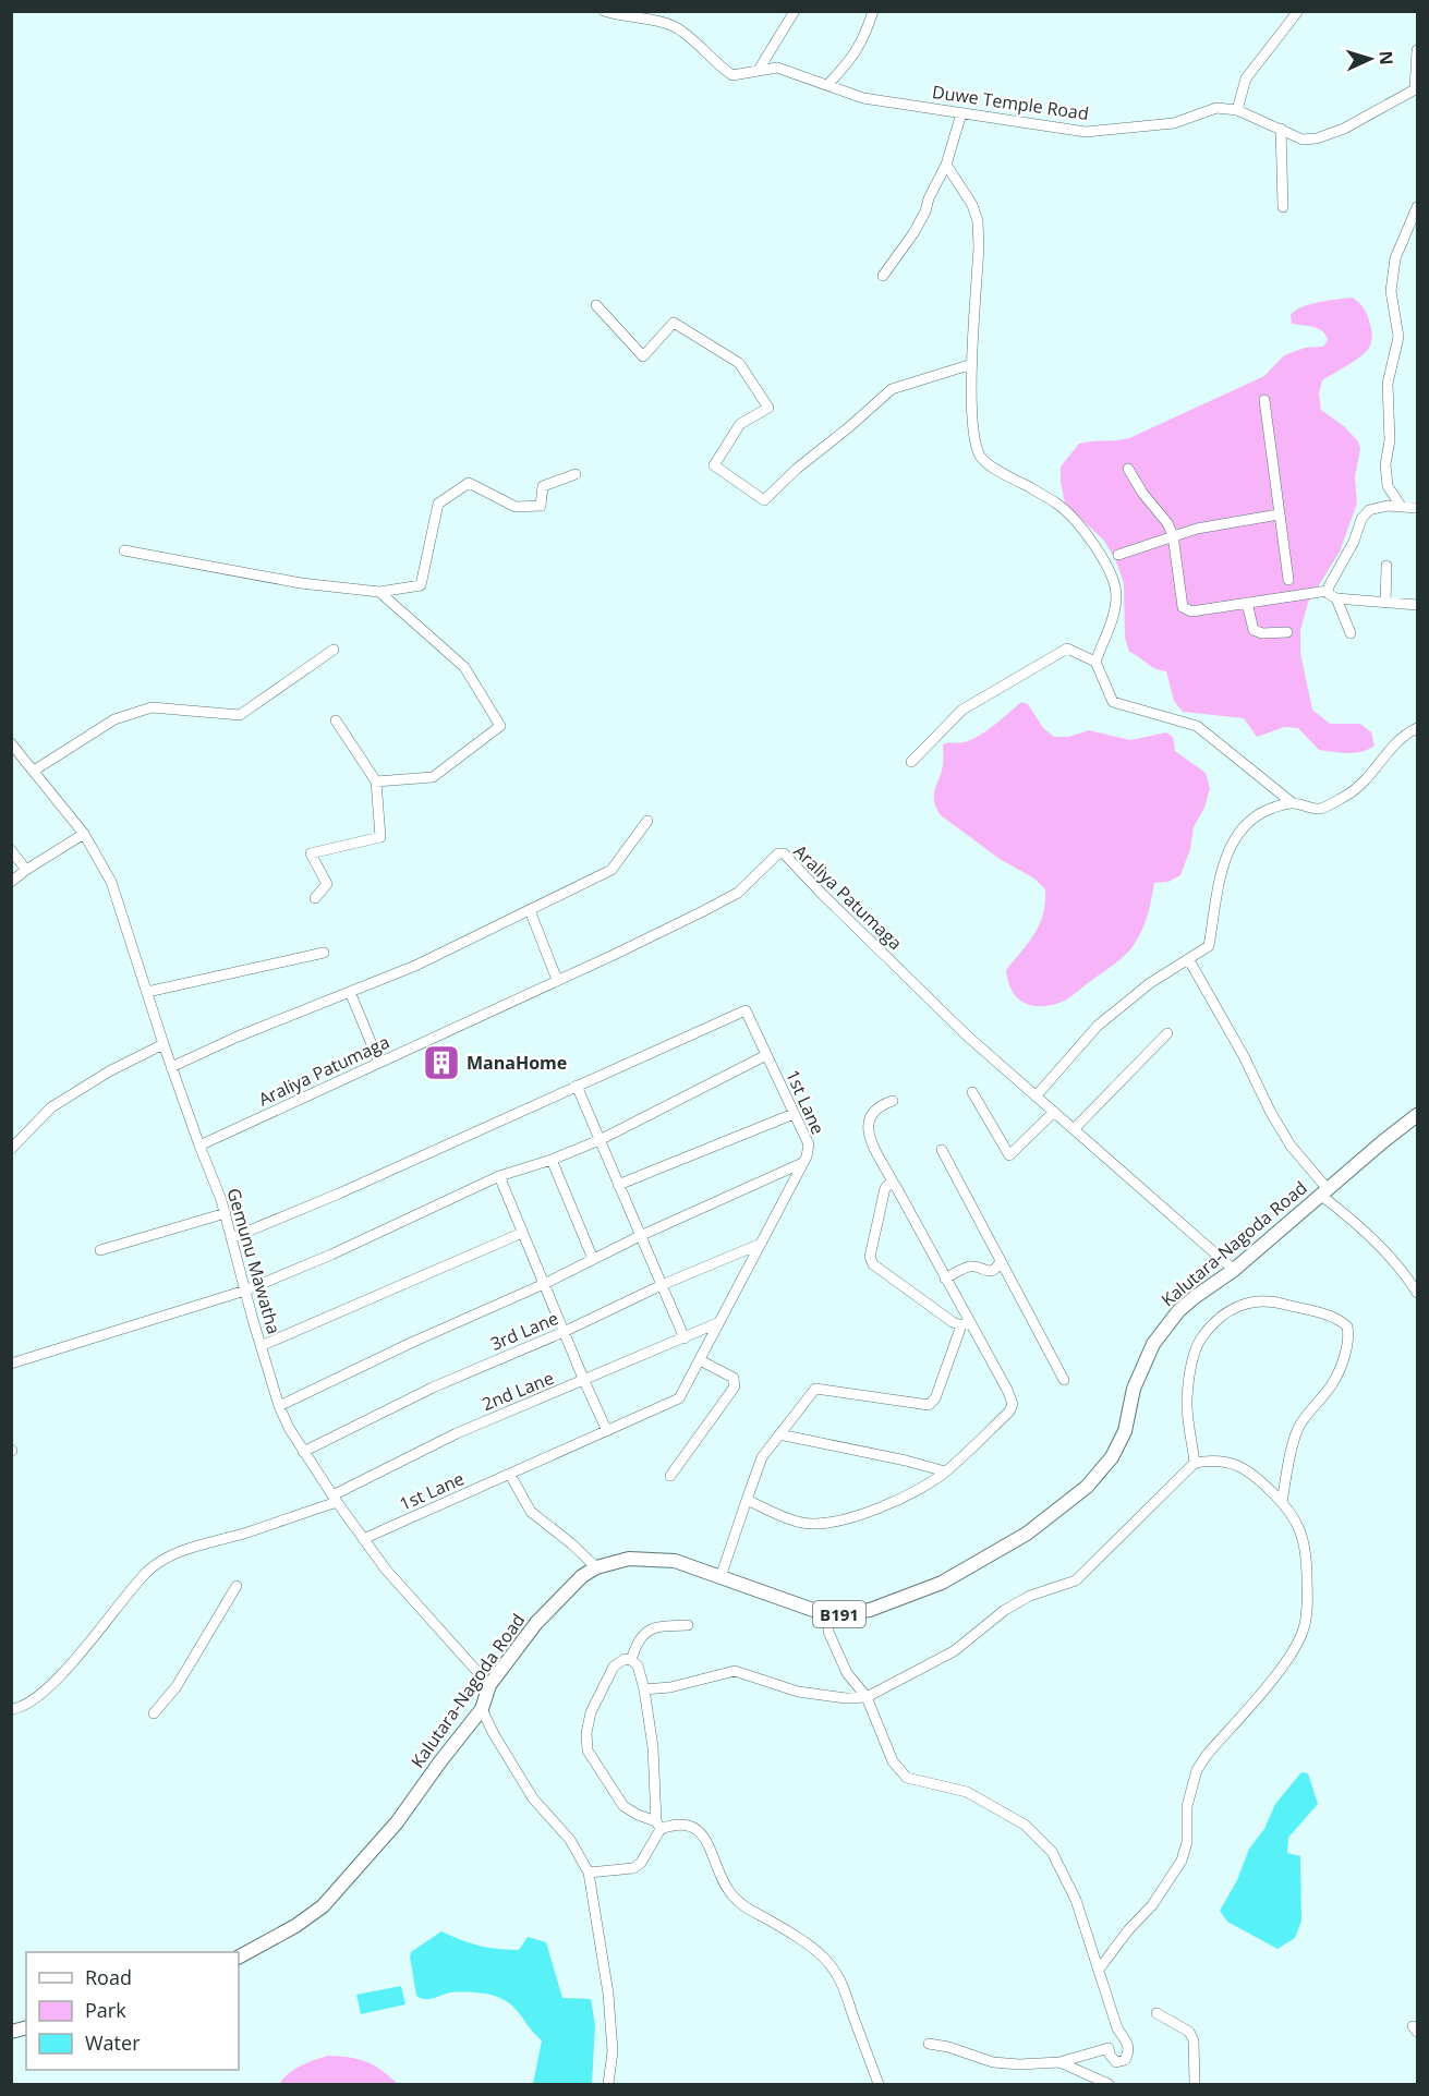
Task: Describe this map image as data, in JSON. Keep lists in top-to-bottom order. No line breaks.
{"streets":{"main road":["Kalutara-Nagoda Road","B191"],"street":["Duwe Temple Road","Araliya Patumaga","1st Lane","Gemunu Mawatha","3rd Lane","2nd Lane"]},"crossings":[["Araliya Patumaga","Kalutara-Nagoda Road"],["Araliya Patumaga","Gemunu Mawatha"],["1st Lane","Gemunu Mawatha"],["1st Lane","3rd Lane"],["1st Lane","2nd Lane"],["Kalutara-Nagoda Road","Gemunu Mawatha"],["Gemunu Mawatha","3rd Lane"],["Gemunu Mawatha","2nd Lane"]],"places":{"building":["ManaHome"]},"legend":["Road","Park","Water"],"north":"right"}
